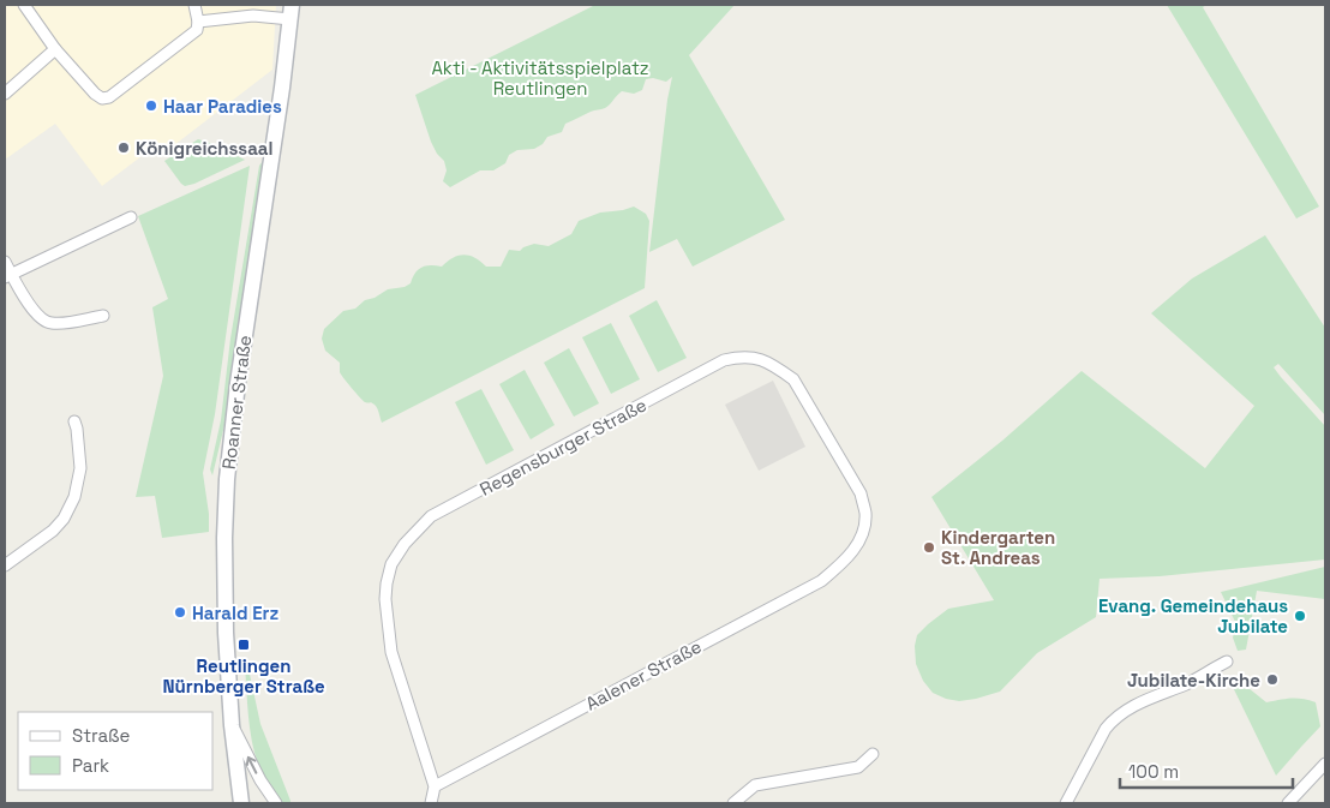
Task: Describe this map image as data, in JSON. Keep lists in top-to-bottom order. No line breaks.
{"streets":{"street":["Roanner Straße","Regensburger Straße","Aalener Straße"]},"crossings":[["Regensburger Straße","Aalener Straße"]],"parks":["Akti - Aktivitätsspielplatz Reutlingen"],"places":{"other":["Haar Paradies","Königreichssaal","Kindergarten St. Andreas","Harald Erz","Evang. Gemeindehaus Jubilate","Jubilate-Kirche"],"transit":["Reutlingen Nürnberger Straße"]},"legend":["Straße","Park"],"scale_bar":"100 m"}
